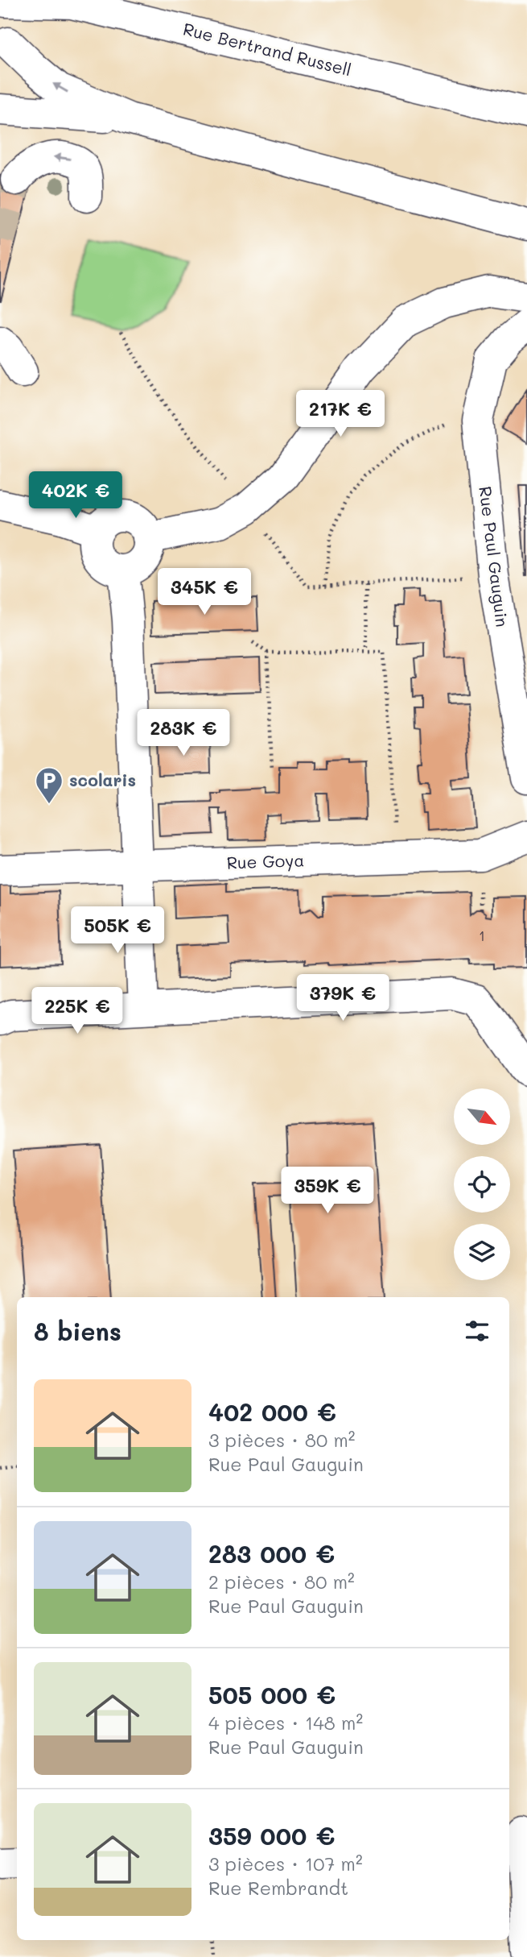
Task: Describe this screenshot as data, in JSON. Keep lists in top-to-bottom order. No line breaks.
{"streets":{"street":["Rue Bertrand Russell","Rue Paul Gauguin","Rue Goya"]},"places":{"parking":["scolaris"]},"house_numbers":["1"],"north":"bottom right","page":{"price":["217K €","402K €","345K €","283K €","505K €","379K €","225K €","359K €"],"heading":"8 biens","list":[{"name":"402 000 €","note":"3 pièces · 80 m² · Rue Paul Gauguin"},{"name":"283 000 €","note":"2 pièces · 80 m² · Rue Paul Gauguin"},{"name":"505 000 €","note":"4 pièces · 148 m² · Rue Paul Gauguin"},{"name":"359 000 €","note":"3 pièces · 107 m² · Rue Rembrandt"}]}}
